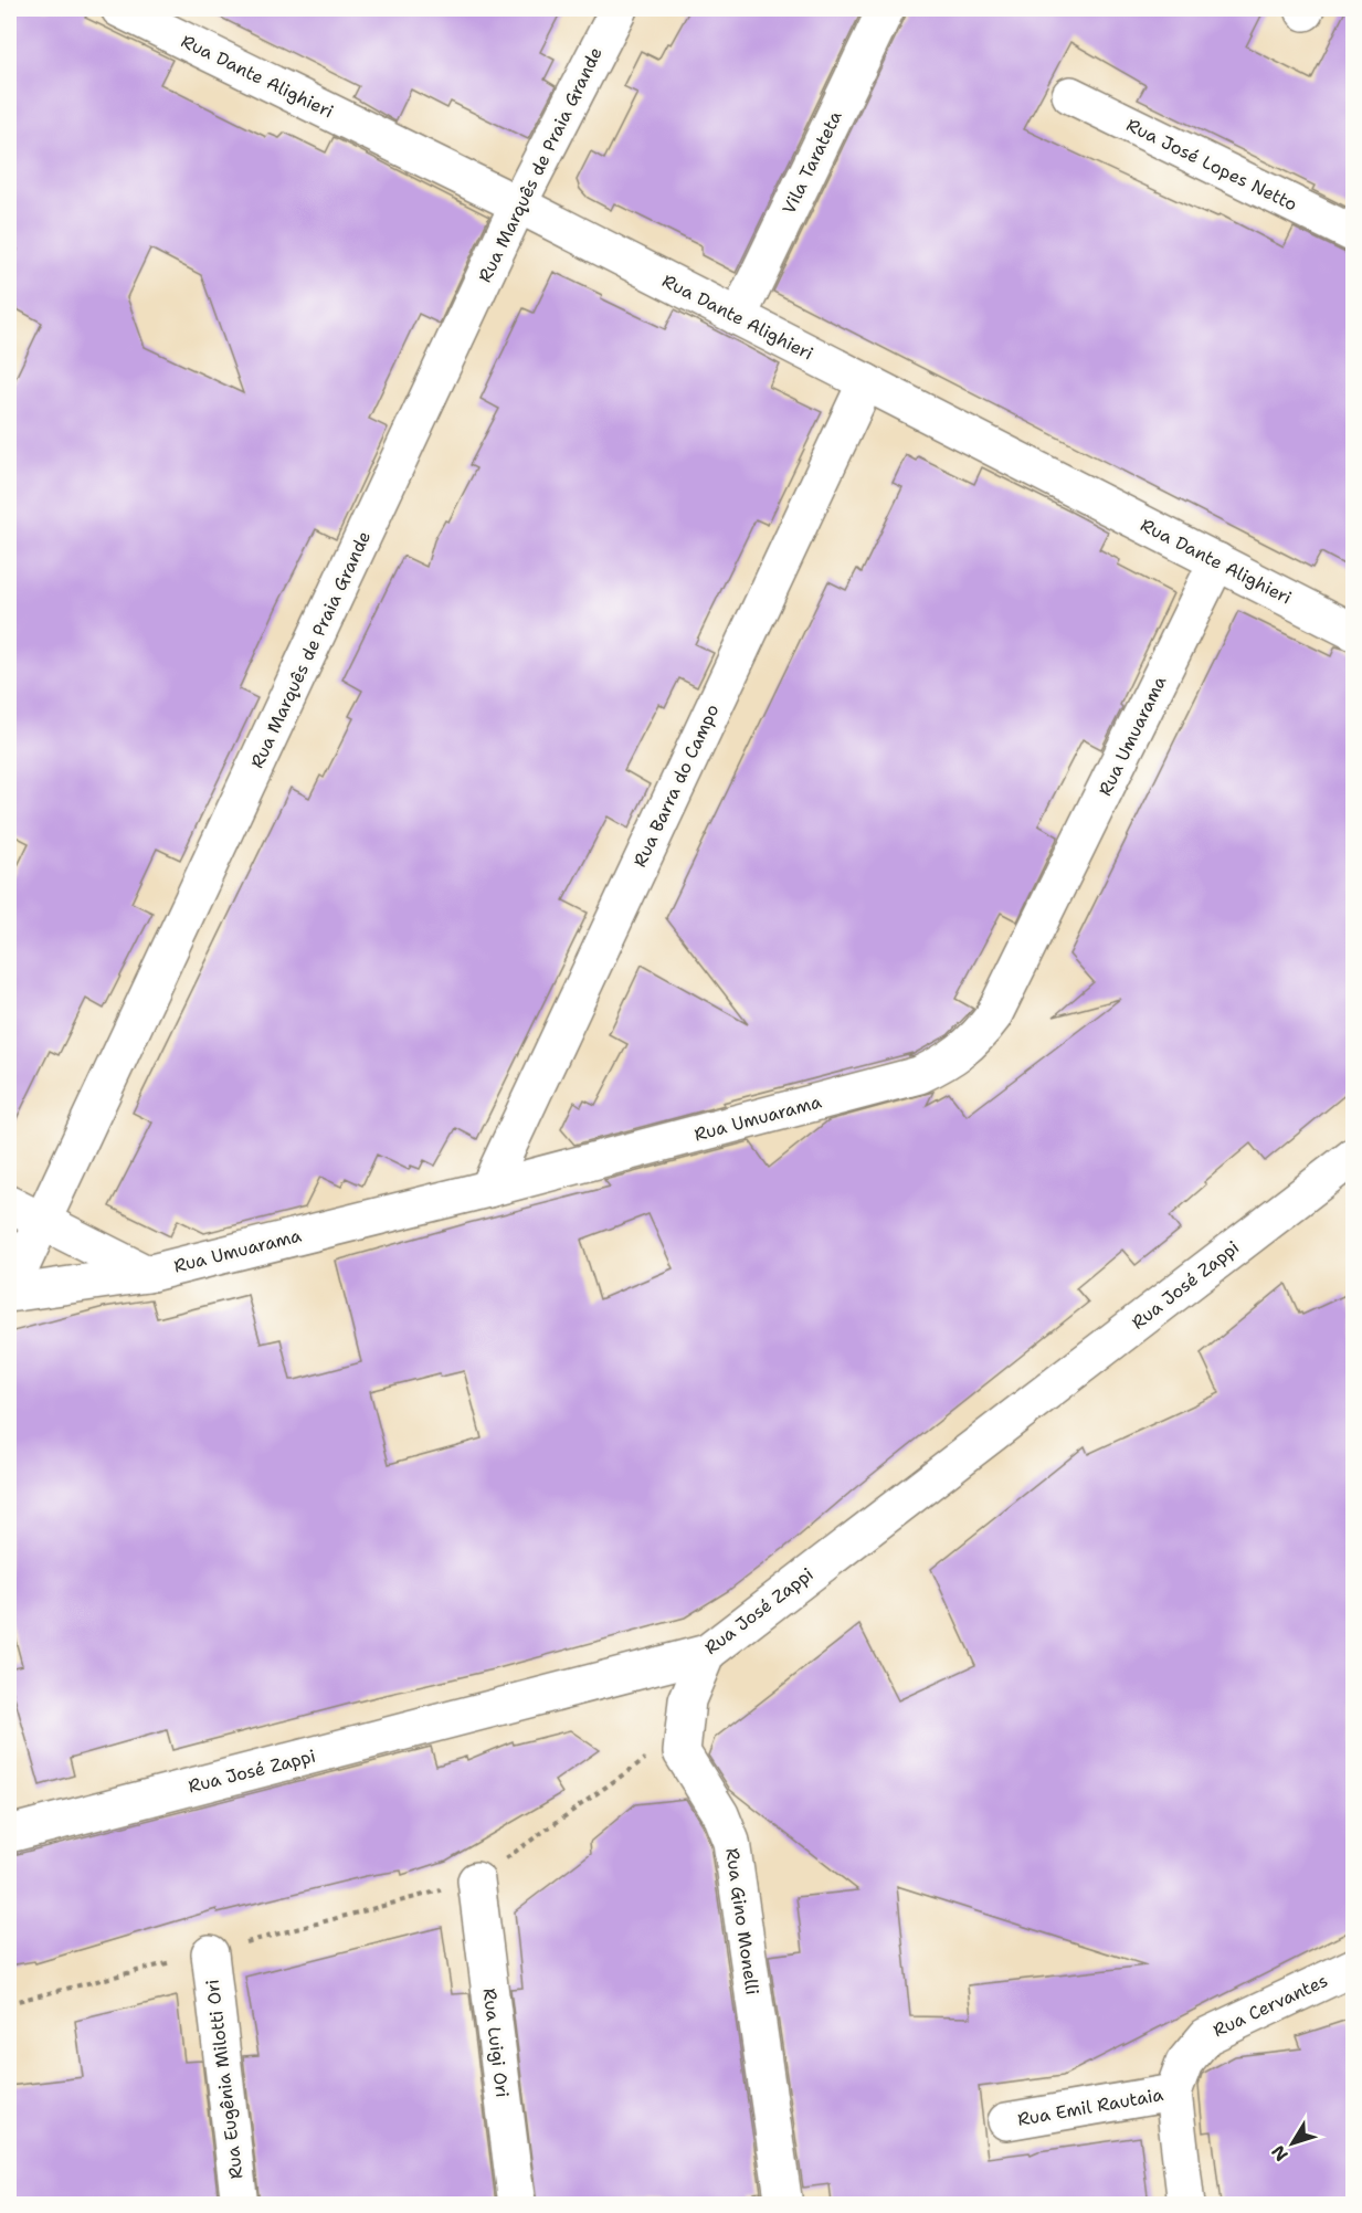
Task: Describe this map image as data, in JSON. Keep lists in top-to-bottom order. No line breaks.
{"streets":{"street":["Rua Dante Alighieri","Vila Tarateta","Rua Marquês de Praia Grande","Rua José Lopes Netto","Rua Umuarama","Rua Barra do Campo","Rua José Zappi","Rua Gino Monelli","Rua Cervantes","Rua Luigi Ori","Rua Eugênia Milotti Ori","Rua Emil Rautaia"]},"crossings":[["Rua Dante Alighieri","Vila Tarateta"],["Rua Dante Alighieri","Rua Marquês de Praia Grande"],["Rua Dante Alighieri","Rua Umuarama"],["Rua Dante Alighieri","Rua Barra do Campo"],["Rua Marquês de Praia Grande","Rua Umuarama"],["Rua Umuarama","Rua Barra do Campo"],["Rua José Zappi","Rua Gino Monelli"],["Rua Cervantes","Rua Emil Rautaia"]],"north":"bottom left"}
